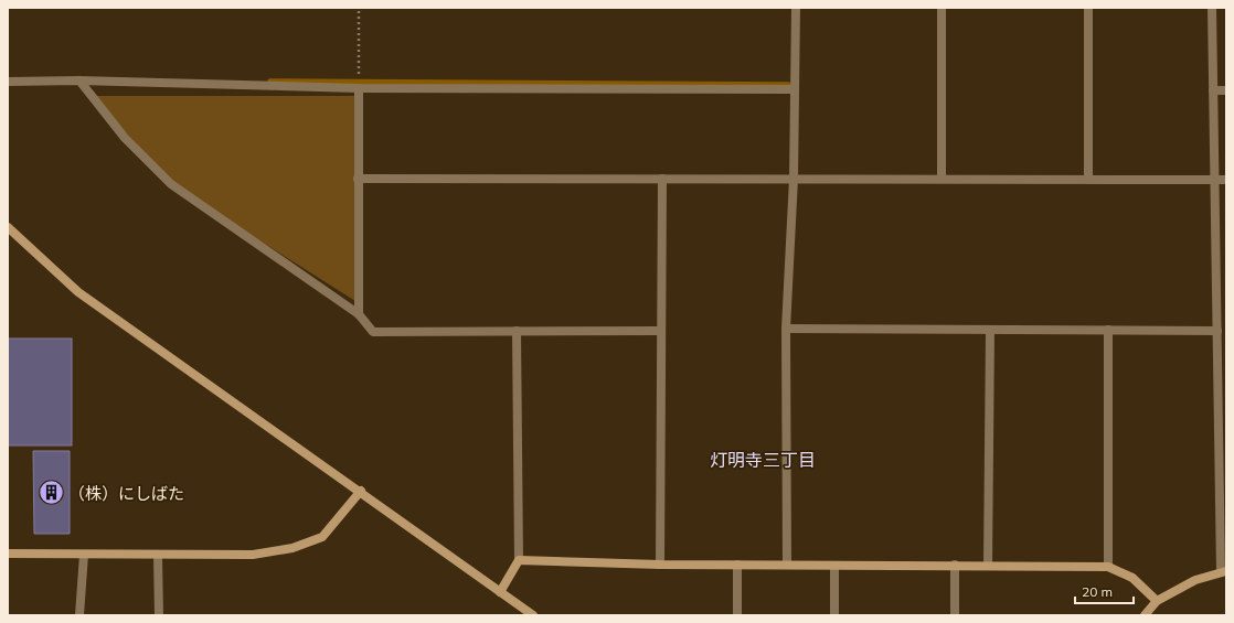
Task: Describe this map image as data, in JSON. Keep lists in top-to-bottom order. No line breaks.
{"districts":["灯明寺三丁目"],"places":{"building":["（株）にしばた"]},"scale_bar":"20 m"}
